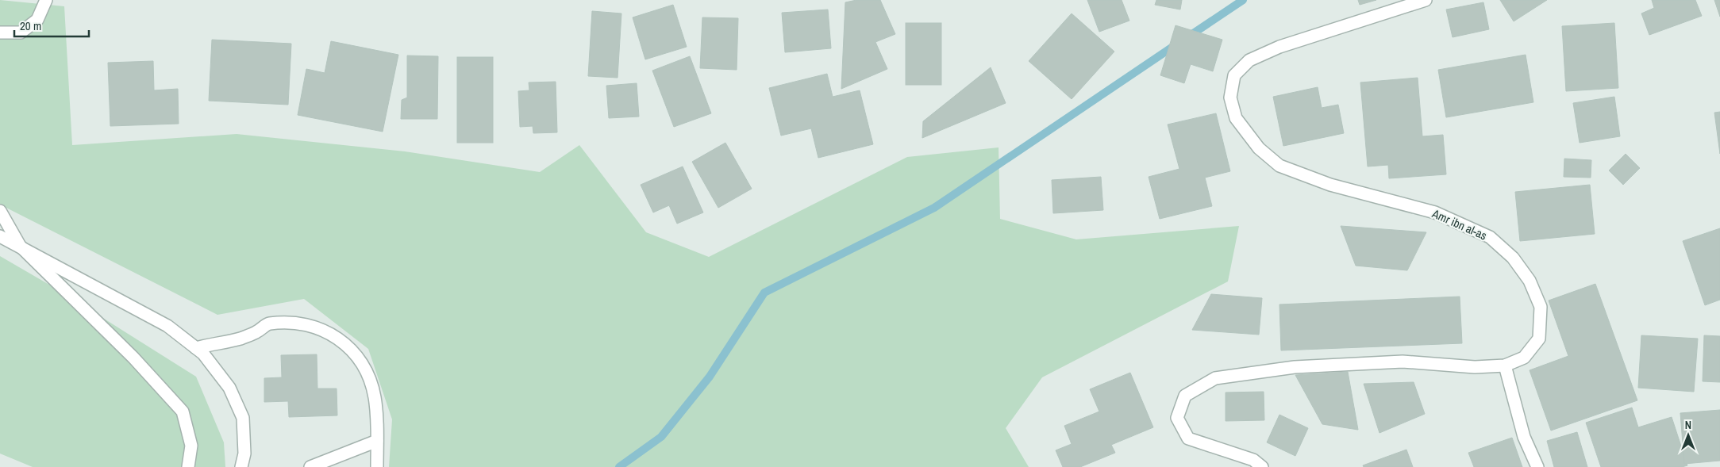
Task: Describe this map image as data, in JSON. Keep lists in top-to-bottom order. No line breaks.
{"streets":{"street":["Amr ibn al-as"]},"scale_bar":"20 m","north":"top"}
